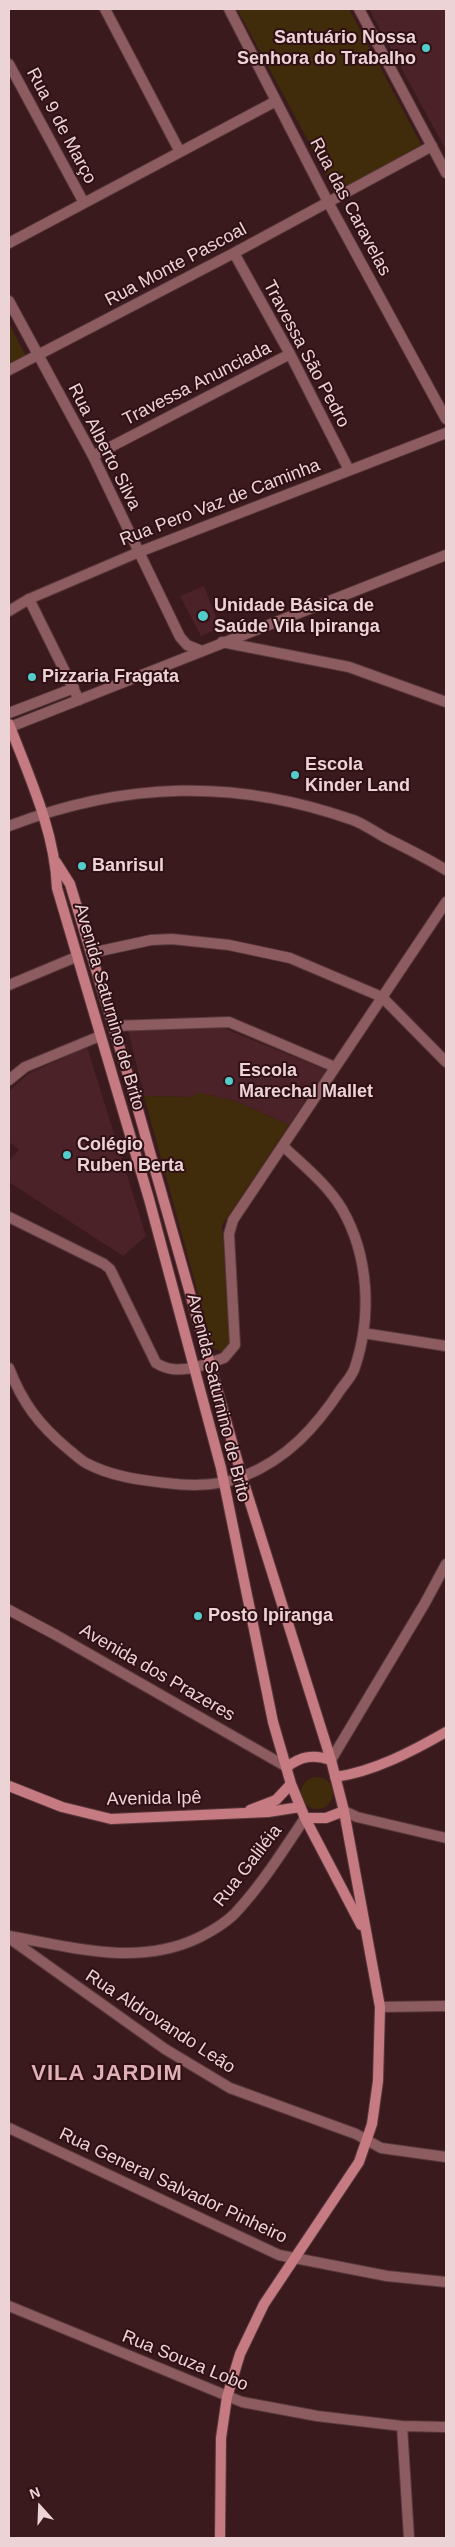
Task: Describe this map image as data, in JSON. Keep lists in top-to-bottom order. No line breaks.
{"streets":{"main road":["Avenida Saturnino de Brito","Avenida Ipê"],"street":["Rua 9 de Março","Rua das Caravelas","Rua Monte Pascoal","Travessa São Pedro","Travessa Anunciada","Rua Alberto Silva","Rua Pero Vaz de Caminha","Avenida dos Prazeres","Rua Galiléia","Rua Aldrovando Leão","Rua General Salvador Pinheiro","Rua Souza Lobo"]},"crossings":[["Rua das Caravelas","Rua Monte Pascoal"],["Rua Monte Pascoal","Travessa São Pedro"],["Rua Monte Pascoal","Rua Alberto Silva"],["Travessa São Pedro","Travessa Anunciada"],["Travessa São Pedro","Rua Pero Vaz de Caminha"],["Travessa Anunciada","Rua Alberto Silva"],["Rua Alberto Silva","Rua Pero Vaz de Caminha"],["Avenida Saturnino de Brito","Avenida dos Prazeres"],["Avenida Saturnino de Brito","Avenida Ipê"],["Avenida Saturnino de Brito","Rua Galiléia"],["Avenida Saturnino de Brito","Rua Aldrovando Leão"],["Avenida Saturnino de Brito","Rua General Salvador Pinheiro"],["Avenida Saturnino de Brito","Rua Souza Lobo"],["Rua Galiléia","Rua Aldrovando Leão"]],"districts":["VILA JARDIM"],"places":["Santuário Nossa Senhora do Trabalho","Unidade Básica de Saúde Vila Ipiranga","Pizzaria Fragata","Escola Kinder Land","Banrisul","Escola Marechal Mallet","Colégio Ruben Berta","Posto Ipiranga"],"north":"top"}
